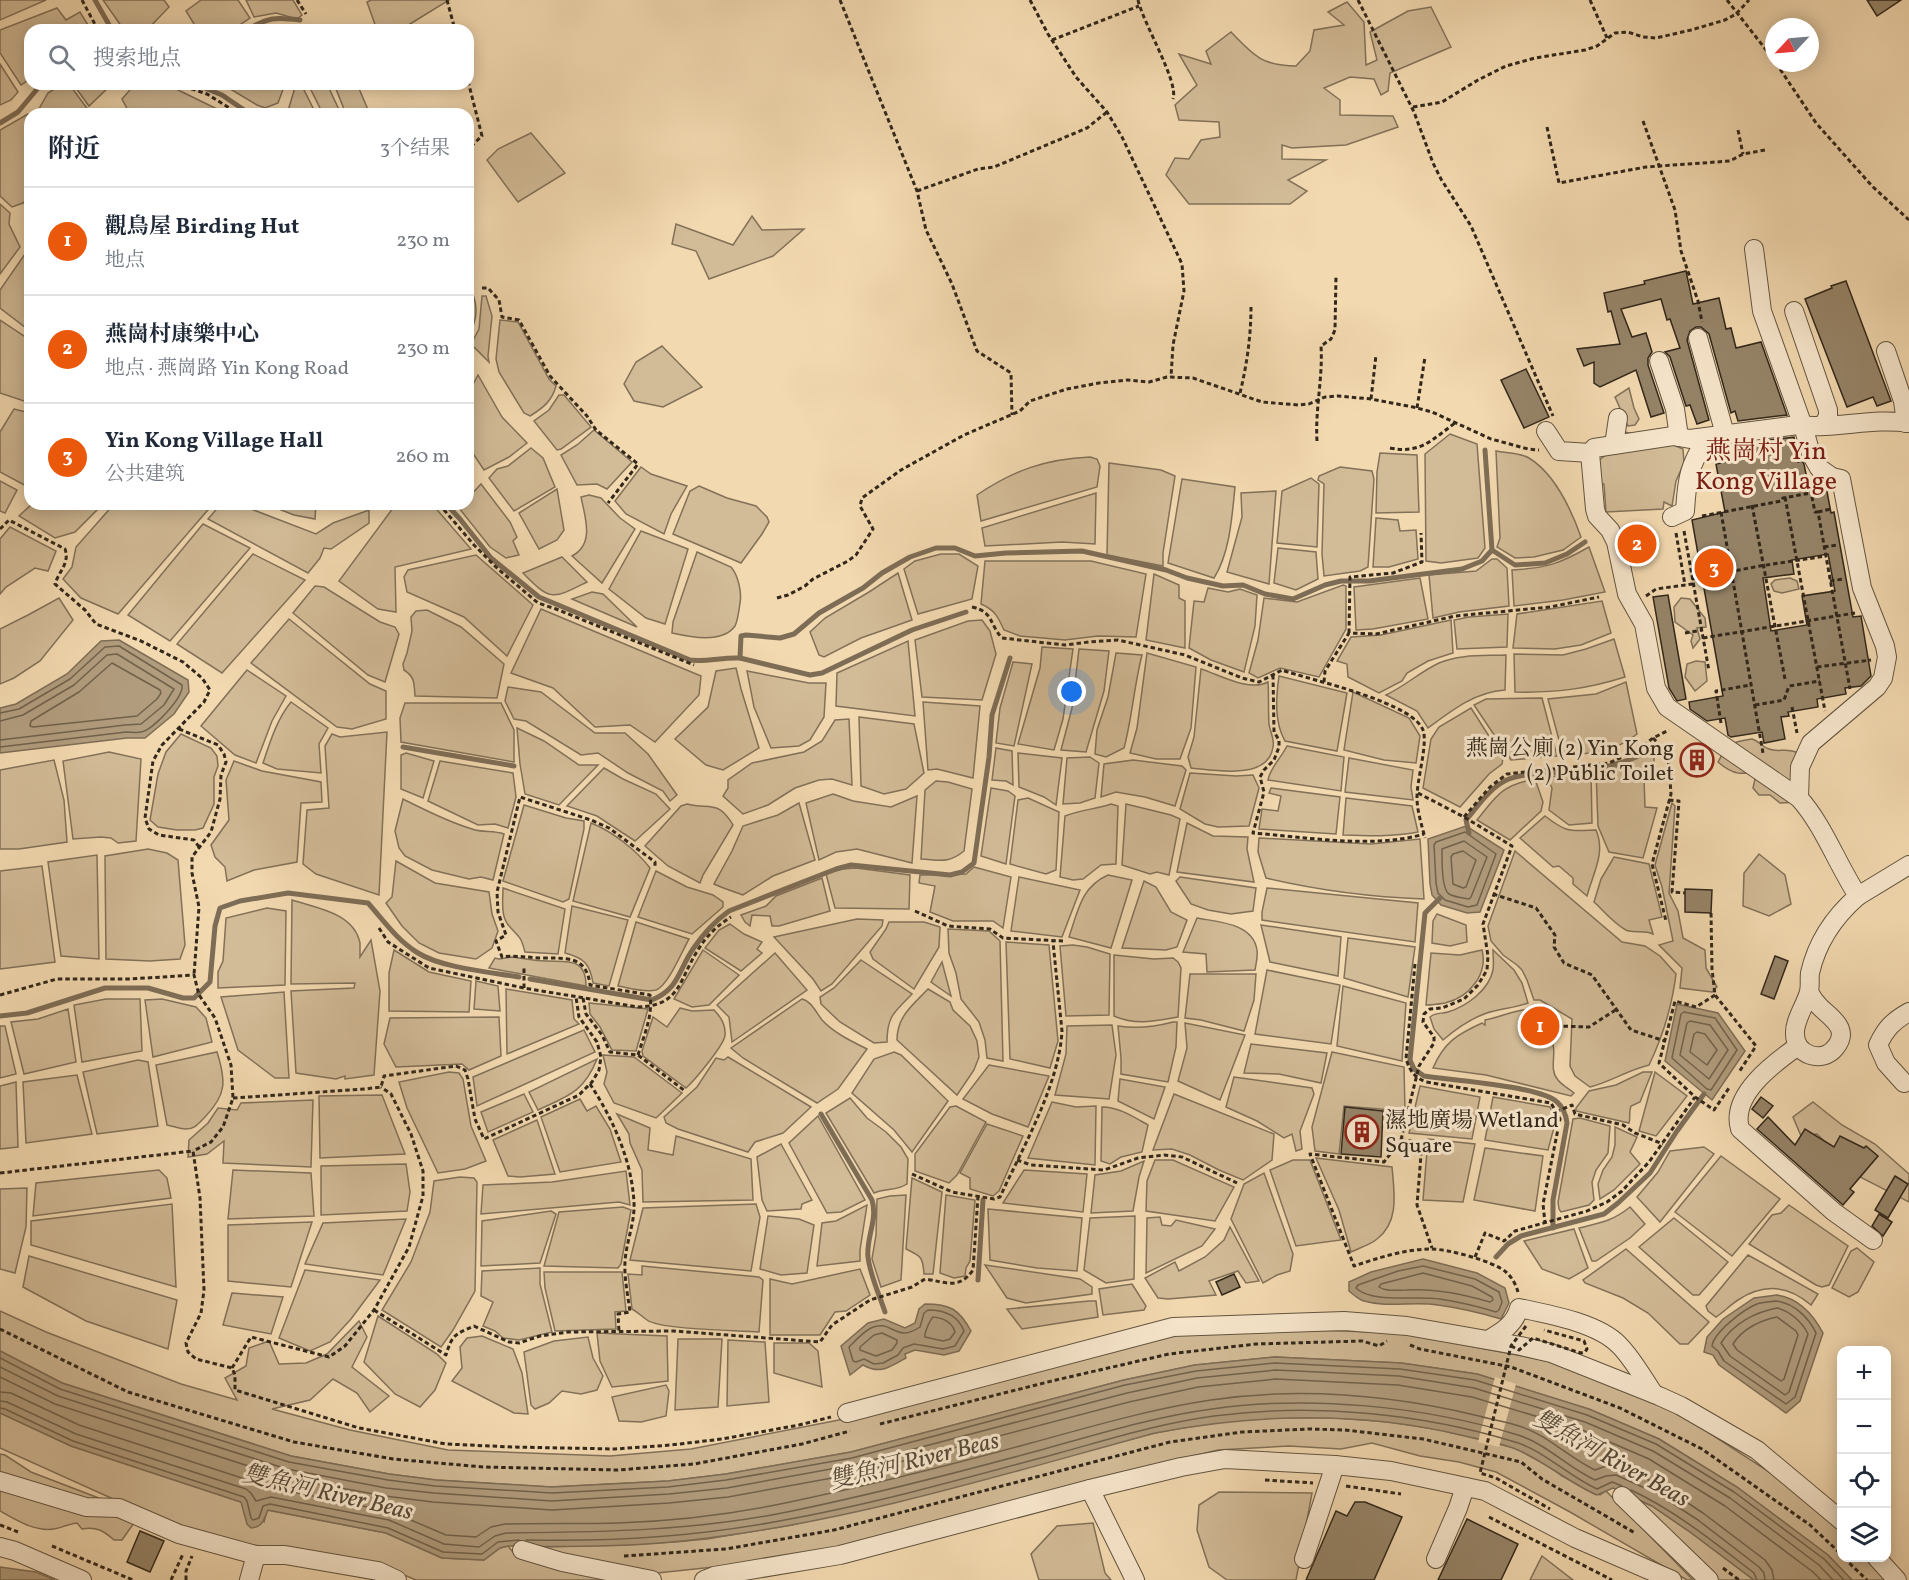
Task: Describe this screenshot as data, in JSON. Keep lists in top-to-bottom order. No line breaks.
{"districts":["燕崗村 Yin Kong Village"],"water":["雙魚河 River Beas"],"places":{"building":["燕崗公廁 (2) Yin Kong (2) Public Toilet","濕地廣場 Wetland Square"]},"north":"bottom left","page":{"search":"搜索地点","heading":["附近","3个结果"],"list":[{"mark":"1","name":"觀鳥屋 Birding Hut","note":"地点","value":"230 m"},{"mark":"2","name":"燕崗村康樂中心","note":"地点 · 燕崗路 Yin Kong Road","value":"230 m"},{"mark":"3","name":"Yin Kong Village Hall","note":"公共建筑","value":"260 m"}],"pins":["2","3","1"],"map_buttons":["+","−"]}}
